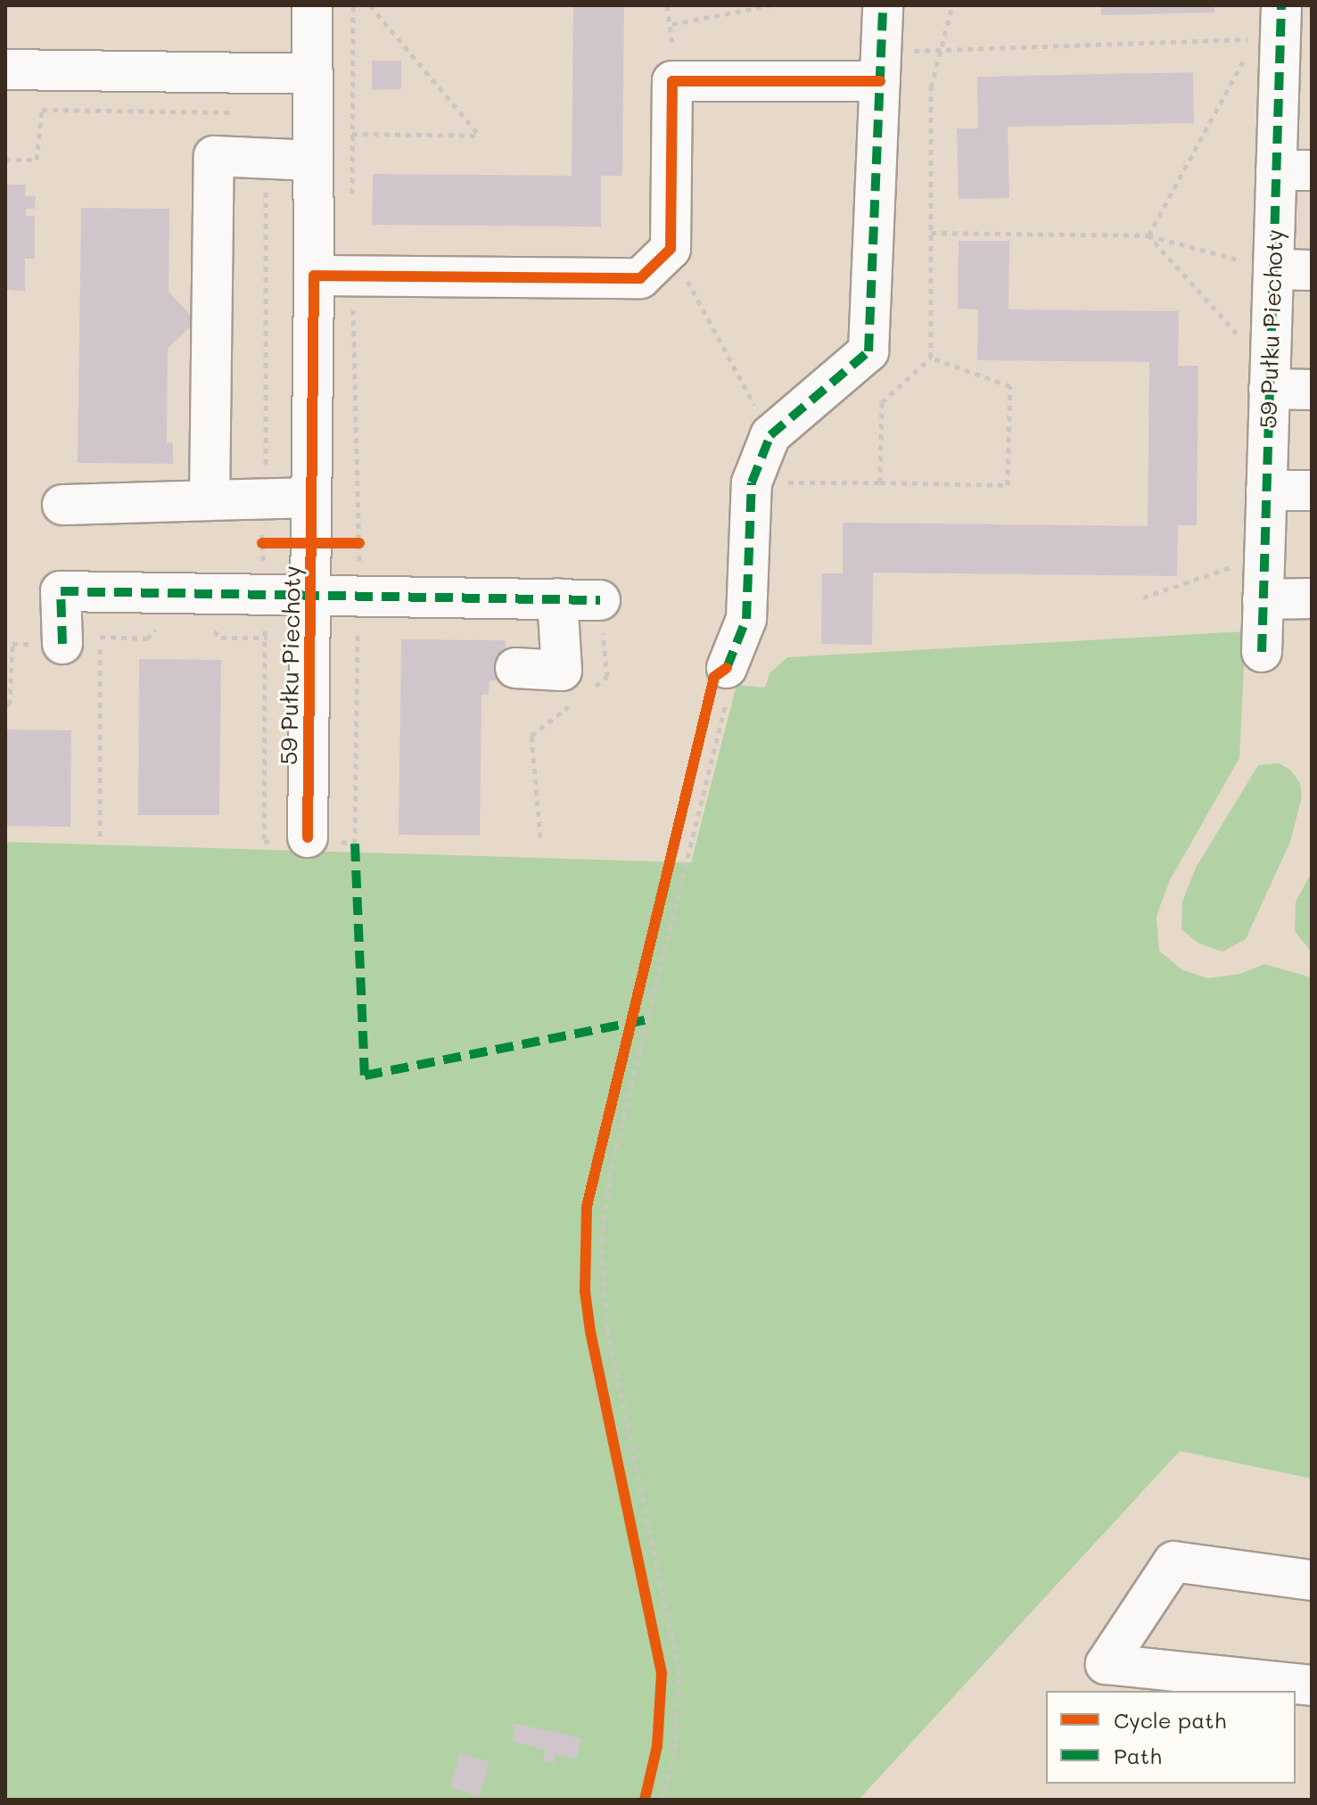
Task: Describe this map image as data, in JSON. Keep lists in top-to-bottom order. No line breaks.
{"streets":{"street":["59 Pułku Piechoty"]},"legend":["Cycle path","Path"]}
